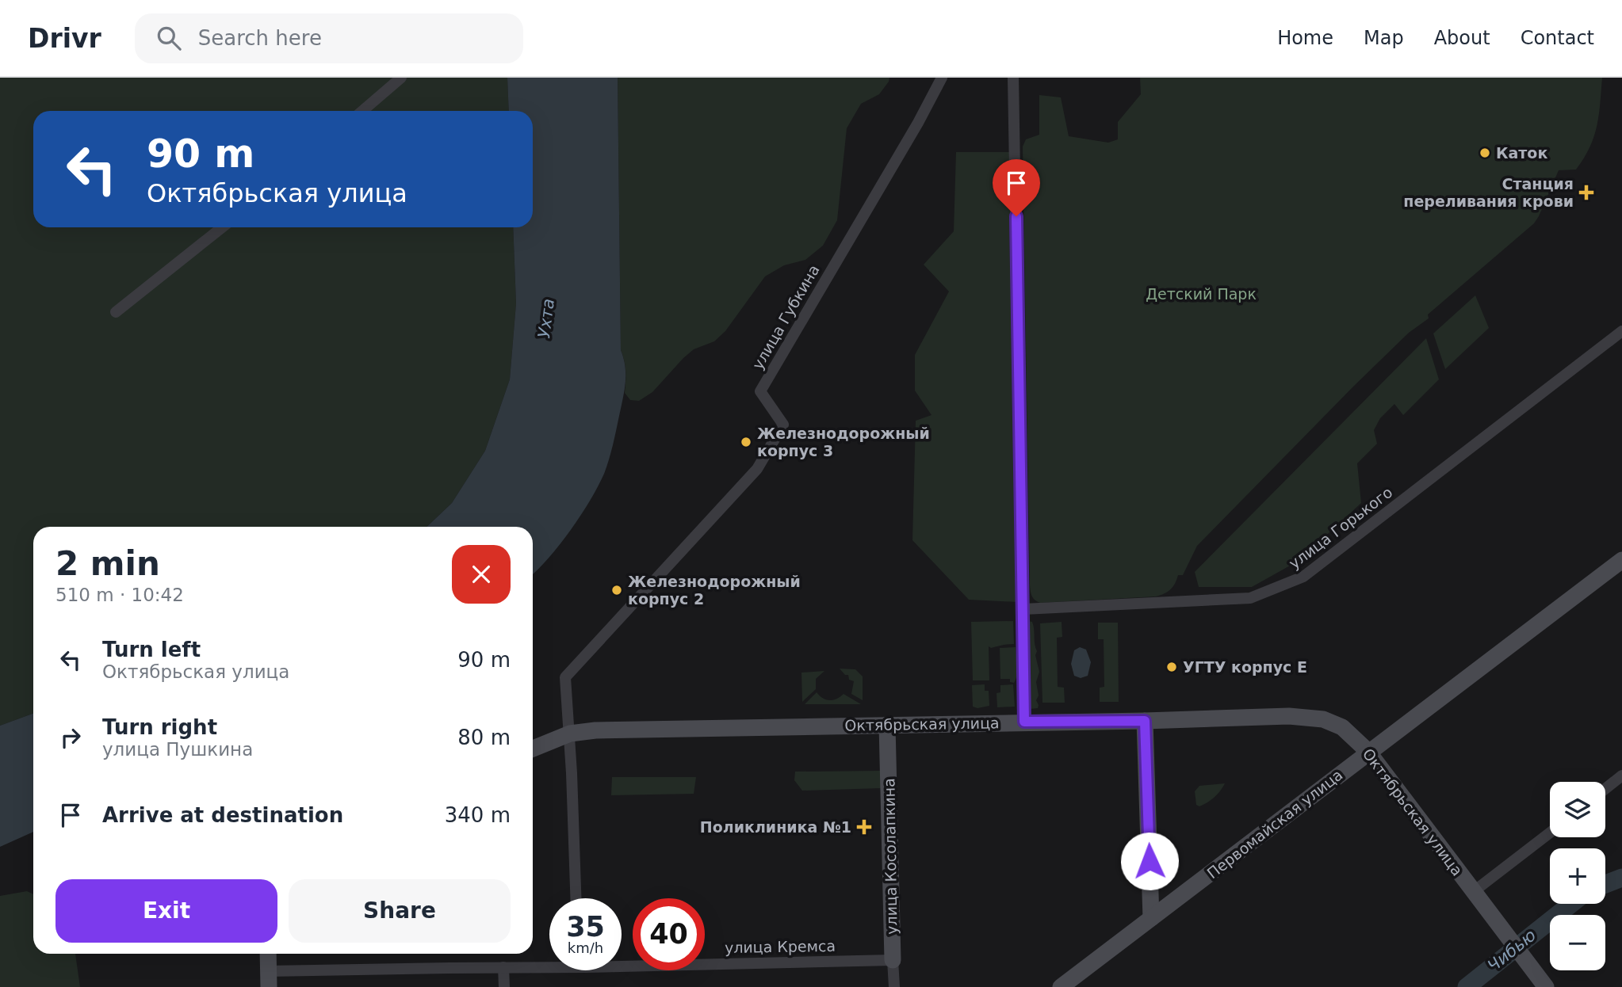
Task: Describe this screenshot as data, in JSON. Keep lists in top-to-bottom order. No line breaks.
{"streets":{"main road":["Октябрьская улица","Первомайская улица","улица Косолапкина"],"street":["улица Губкина","улица Горького","улица Кремса"]},"crossings":[["улица Губкина","Октябрьская улица"],["Октябрьская улица","Первомайская улица"],["Октябрьская улица","улица Косолапкина"],["улица Косолапкина","улица Кремса"]],"water":["Ухта","Чибью"],"parks":["Детский Парк"],"places":{"other":["Каток","Железнодорожный корпус 3","Железнодорожный корпус 2","УГТУ корпус Е"],"health":["Станция переливания крови","Поликлиника №1"]},"page":{"header":"Drivr","search":"Search here","nav":["Home","Map","About","Contact"],"turn":["90 m","Октябрьская улица"],"heading":["2 min","510 m · 10:42"],"list":[{"name":"Turn left","note":"Октябрьская улица","value":"90 m"},{"name":"Turn right","note":"улица Пушкина","value":"80 m"},{"name":"Arrive at destination","value":"340 m"}],"map_buttons":["+","−"],"buttons":["Exit","Share"],"speed":"35 km/h","limit":"40"}}
